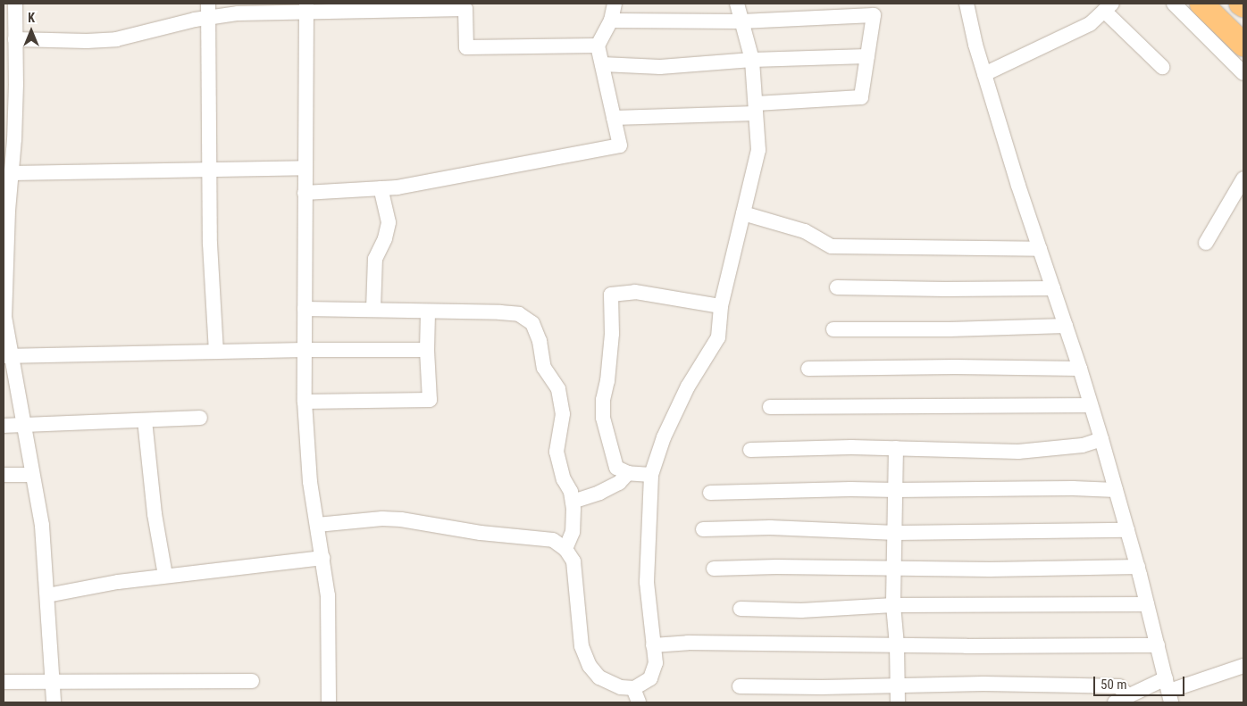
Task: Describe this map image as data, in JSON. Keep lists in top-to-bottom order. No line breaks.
{"scale_bar":"50 m","north":"top"}
